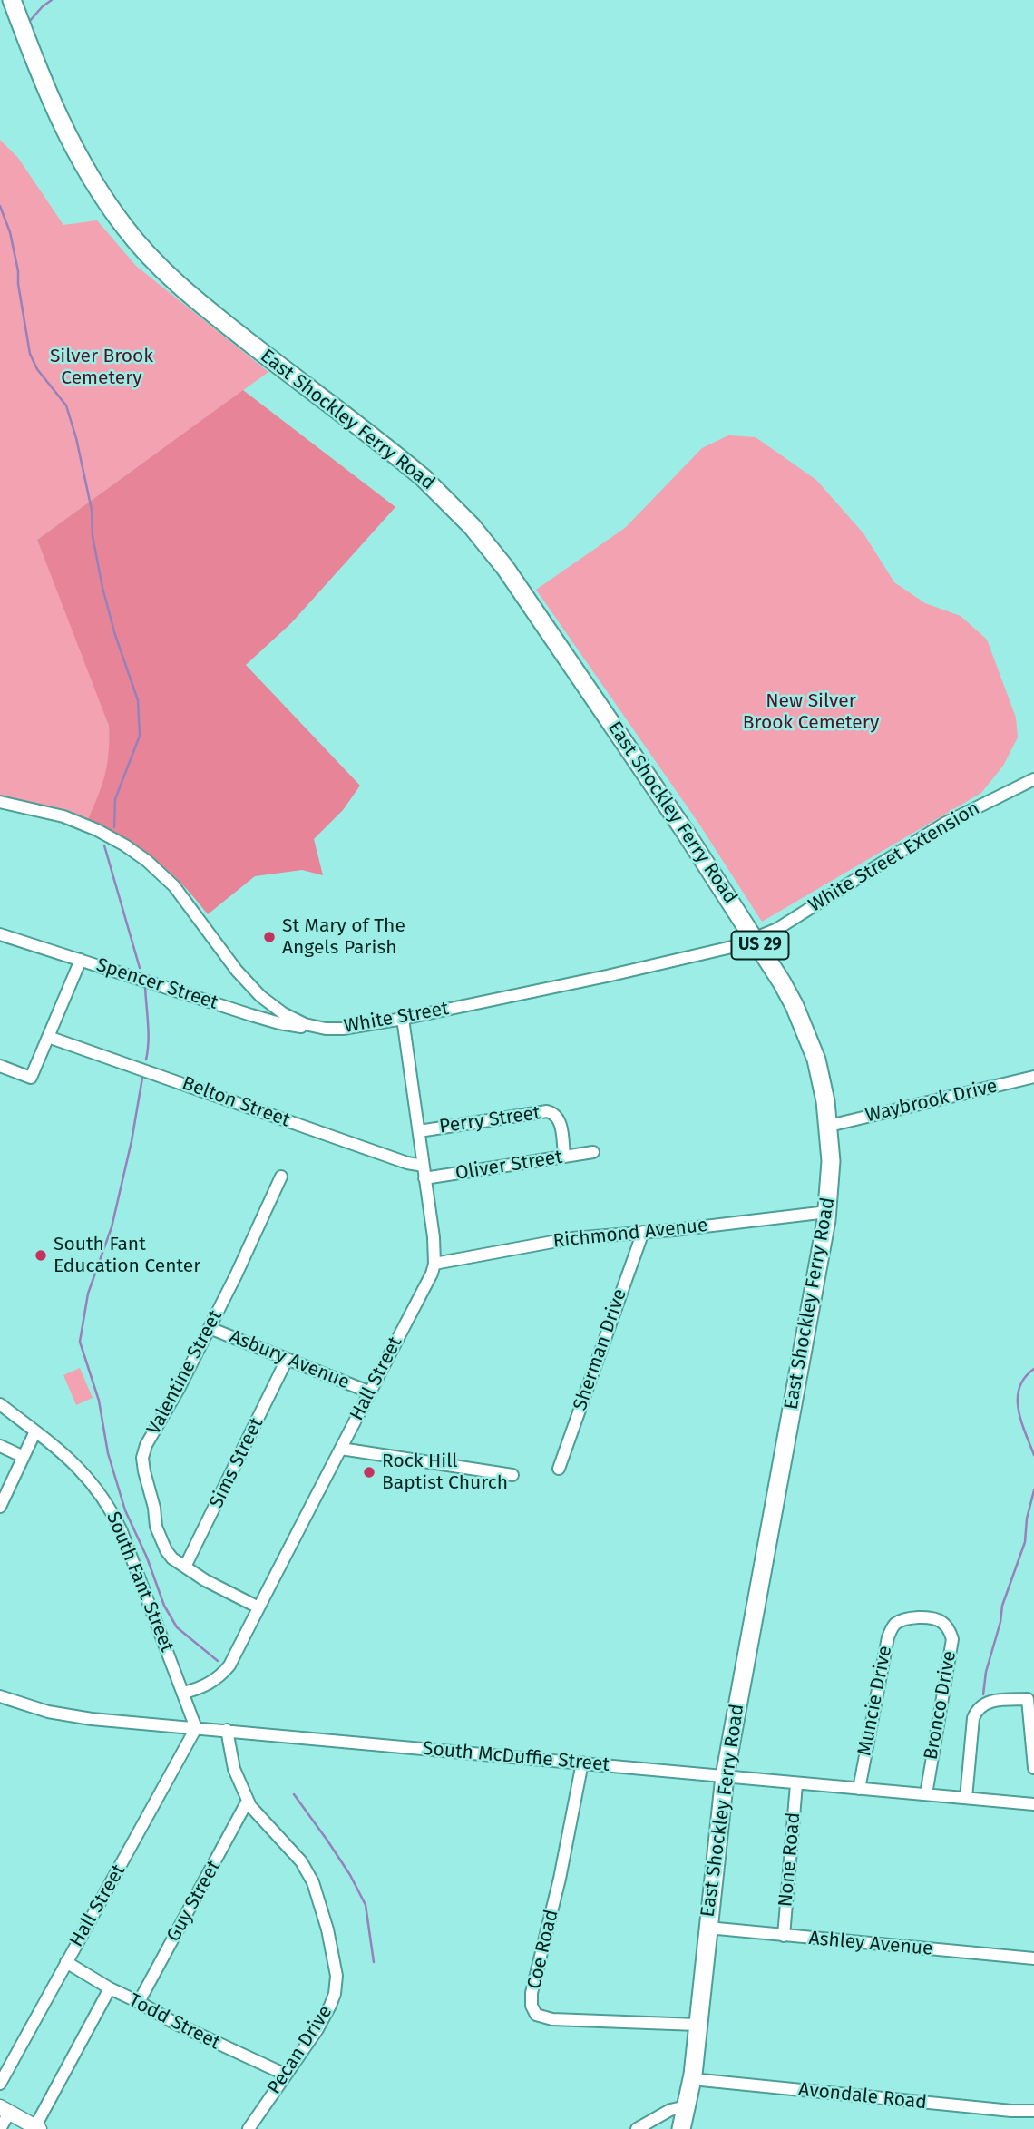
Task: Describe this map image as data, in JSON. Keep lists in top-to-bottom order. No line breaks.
{"streets":{"highway":["East Shockley Ferry Road","US 29"],"street":["White Street Extension","Spencer Street","White Street","Waybrook Drive","Belton Street","Perry Street","Oliver Street","Richmond Avenue","Sherman Drive","Asbury Avenue","Valentine Street","Hall Street","Sims Street","South Fant Street","Muncie Drive","Bronco Drive","South McDuffie Street","None Road","Guy Street","Ashley Avenue","Coe Road","Todd Street","Pecan Drive","Avondale Road"]},"crossings":[["East Shockley Ferry Road","White Street Extension"],["East Shockley Ferry Road","White Street"],["East Shockley Ferry Road","Waybrook Drive"],["East Shockley Ferry Road","Richmond Avenue"],["East Shockley Ferry Road","South McDuffie Street"],["East Shockley Ferry Road","Ashley Avenue"],["East Shockley Ferry Road","Coe Road"],["East Shockley Ferry Road","Avondale Road"],["White Street Extension","White Street"],["Spencer Street","White Street"],["White Street","Hall Street"],["Belton Street","Hall Street"],["Perry Street","Oliver Street"],["Perry Street","Hall Street"],["Oliver Street","Hall Street"],["Richmond Avenue","Sherman Drive"],["Richmond Avenue","Hall Street"],["Asbury Avenue","Valentine Street"],["Asbury Avenue","Hall Street"],["Asbury Avenue","Sims Street"],["Valentine Street","Hall Street"],["Valentine Street","Sims Street"],["Hall Street","South Fant Street"],["Hall Street","South McDuffie Street"],["Hall Street","Todd Street"],["South Fant Street","South McDuffie Street"],["Muncie Drive","Bronco Drive"],["Muncie Drive","South McDuffie Street"],["Bronco Drive","South McDuffie Street"],["South McDuffie Street","None Road"],["South McDuffie Street","Coe Road"],["South McDuffie Street","Pecan Drive"],["None Road","Ashley Avenue"],["Guy Street","Todd Street"],["Guy Street","Pecan Drive"],["Todd Street","Pecan Drive"]],"parks":["Silver Brook Cemetery","New Silver Brook Cemetery"],"places":["St Mary of The Angels Parish","South Fant Education Center","Rock Hill Baptist Church"]}
